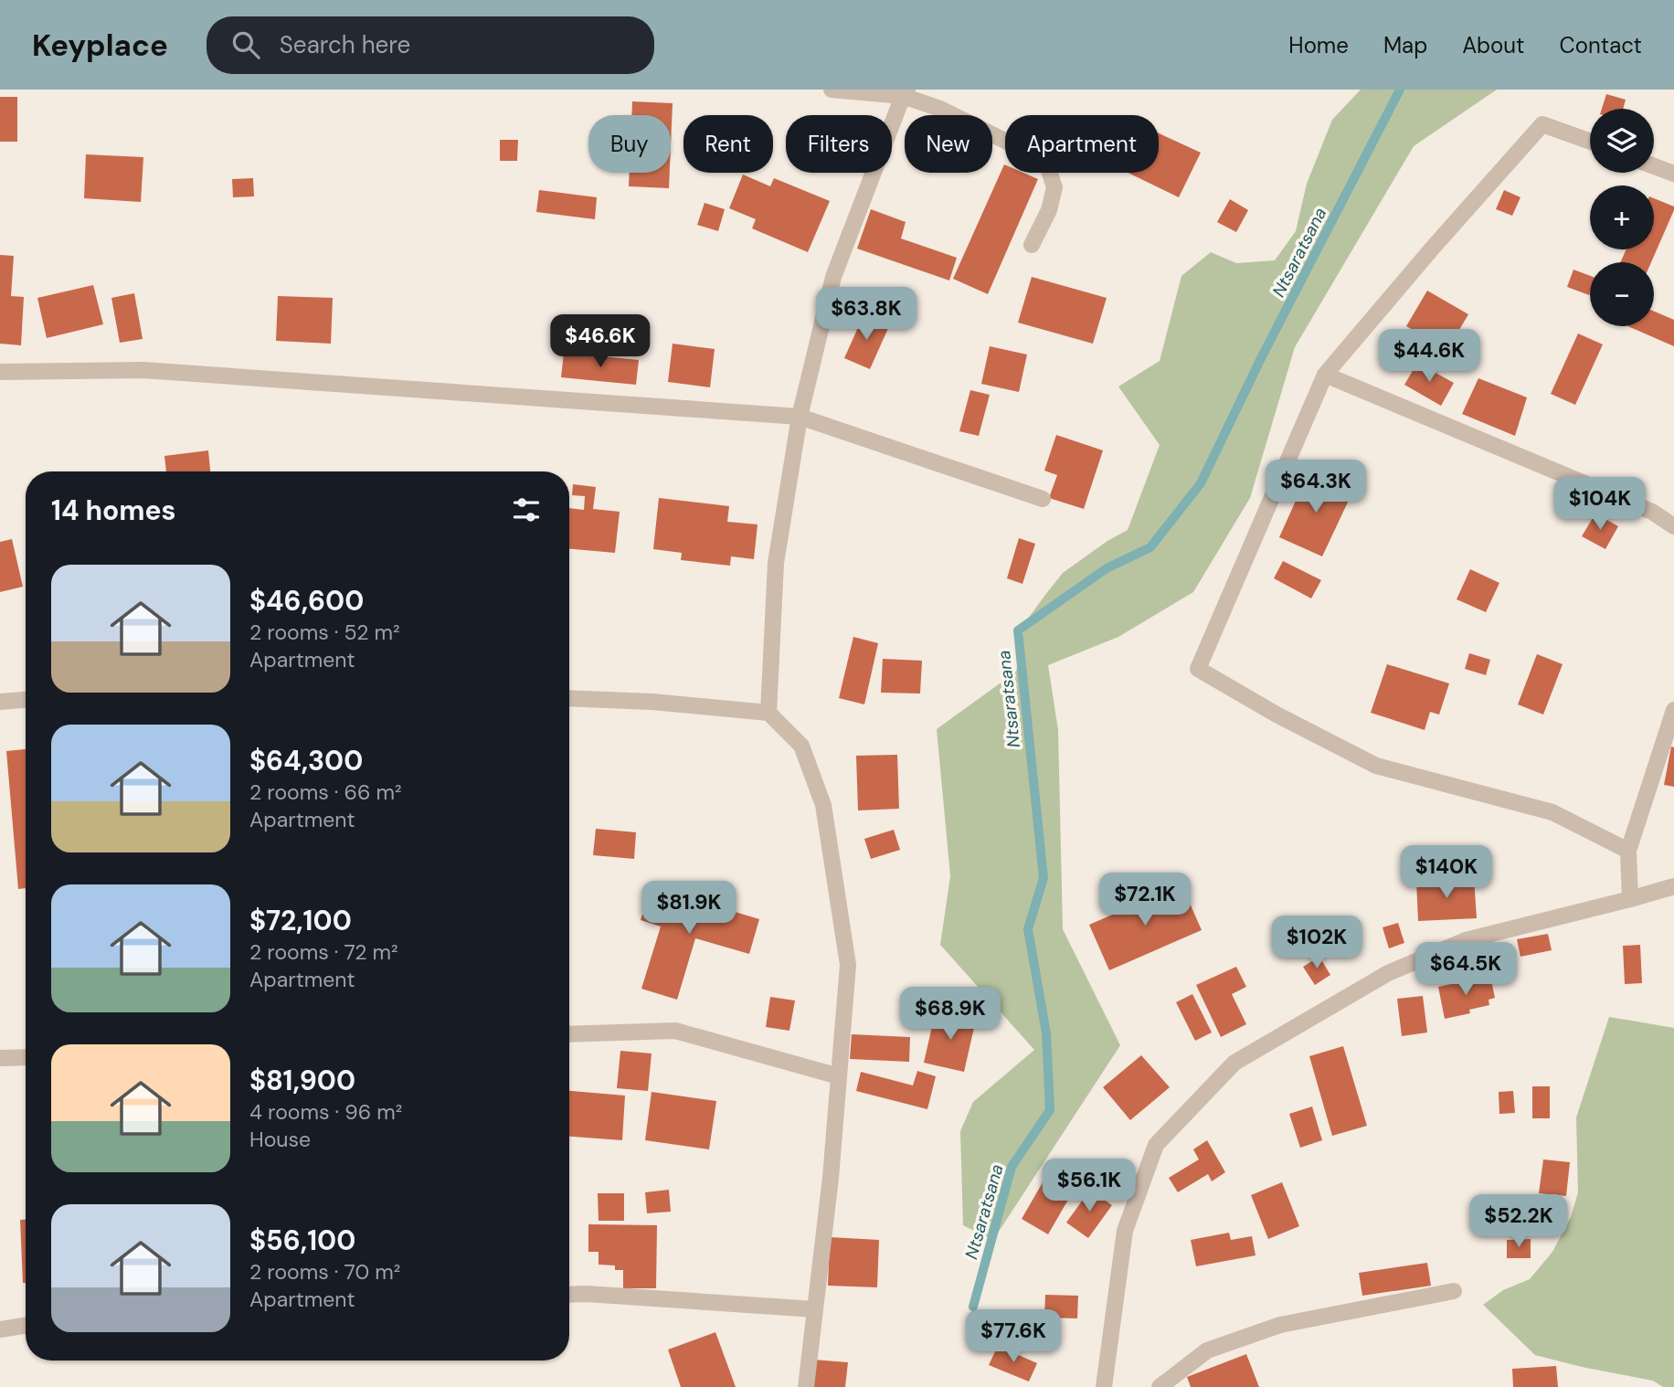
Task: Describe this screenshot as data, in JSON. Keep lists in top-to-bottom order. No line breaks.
{"water":["Ntsaratsana"],"page":{"header":"Keyplace","search":"Search here","nav":["Home","Map","About","Contact"],"map_buttons":["+","−"],"chip":["Buy","Rent","Filters","New","Apartment"],"price":["$63.8K","$46.6K","$44.6K","$64.3K","$104K","$140K","$72.1K","$81.9K","$102K","$64.5K","$68.9K","$56.1K","$52.2K","$77.6K"],"heading":"14 homes","list":[{"name":"$46,600","note":"2 rooms · 52 m² · Apartment"},{"name":"$64,300","note":"2 rooms · 66 m² · Apartment"},{"name":"$72,100","note":"2 rooms · 72 m² · Apartment"},{"name":"$81,900","note":"4 rooms · 96 m² · House"},{"name":"$56,100","note":"2 rooms · 70 m² · Apartment"}]}}
